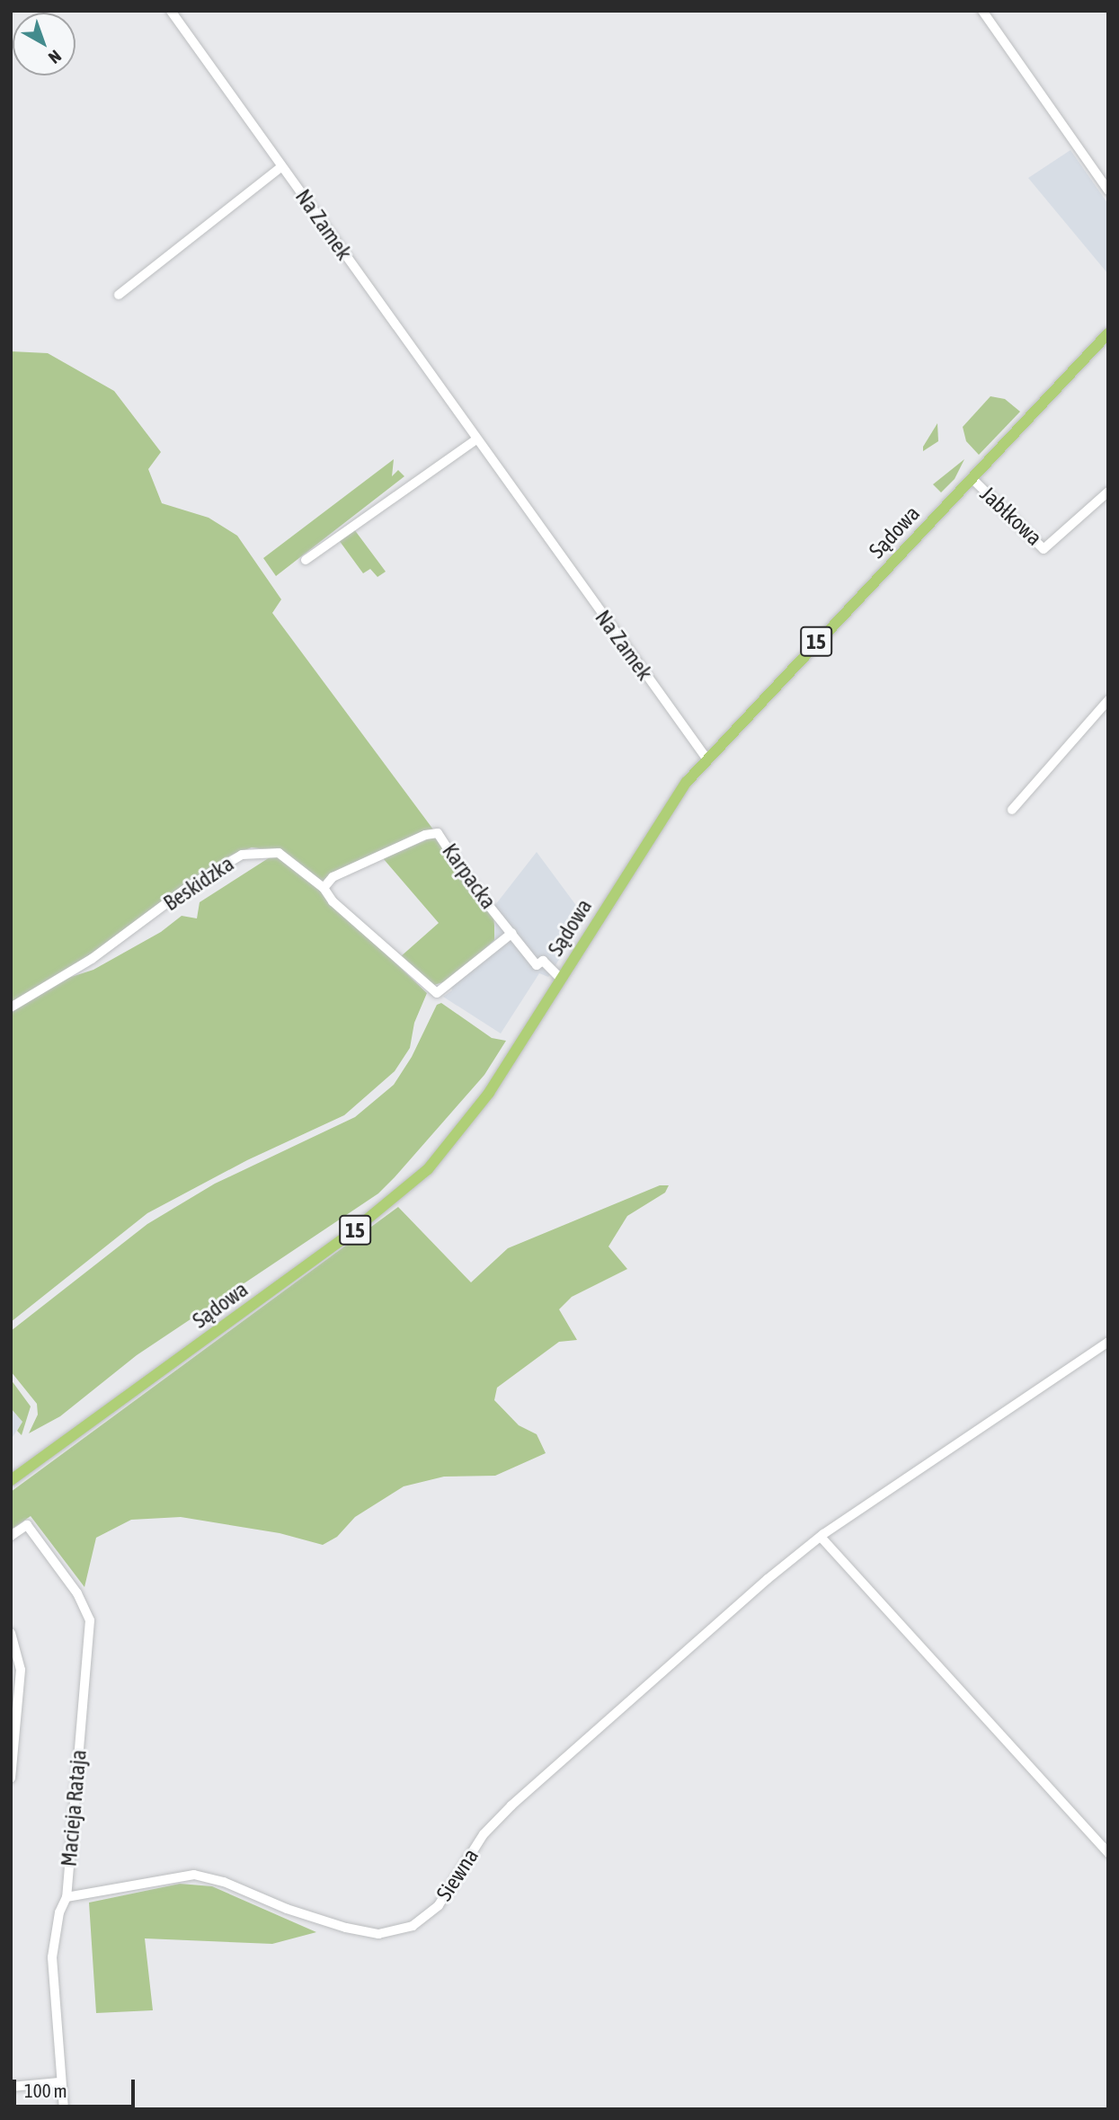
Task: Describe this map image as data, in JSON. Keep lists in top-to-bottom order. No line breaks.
{"streets":{"main road":["Sądowa","15"],"street":["Na Zamek","Jabłkowa","Karpacka","Beskidzka","Macieja Rataja","Siewna"]},"crossings":[["Na Zamek","Sądowa"],["Jabłkowa","Sądowa"],["Sądowa","Karpacka"],["Karpacka","Beskidzka"],["Macieja Rataja","Siewna"]],"scale_bar":"100 m","north":"bottom right"}
